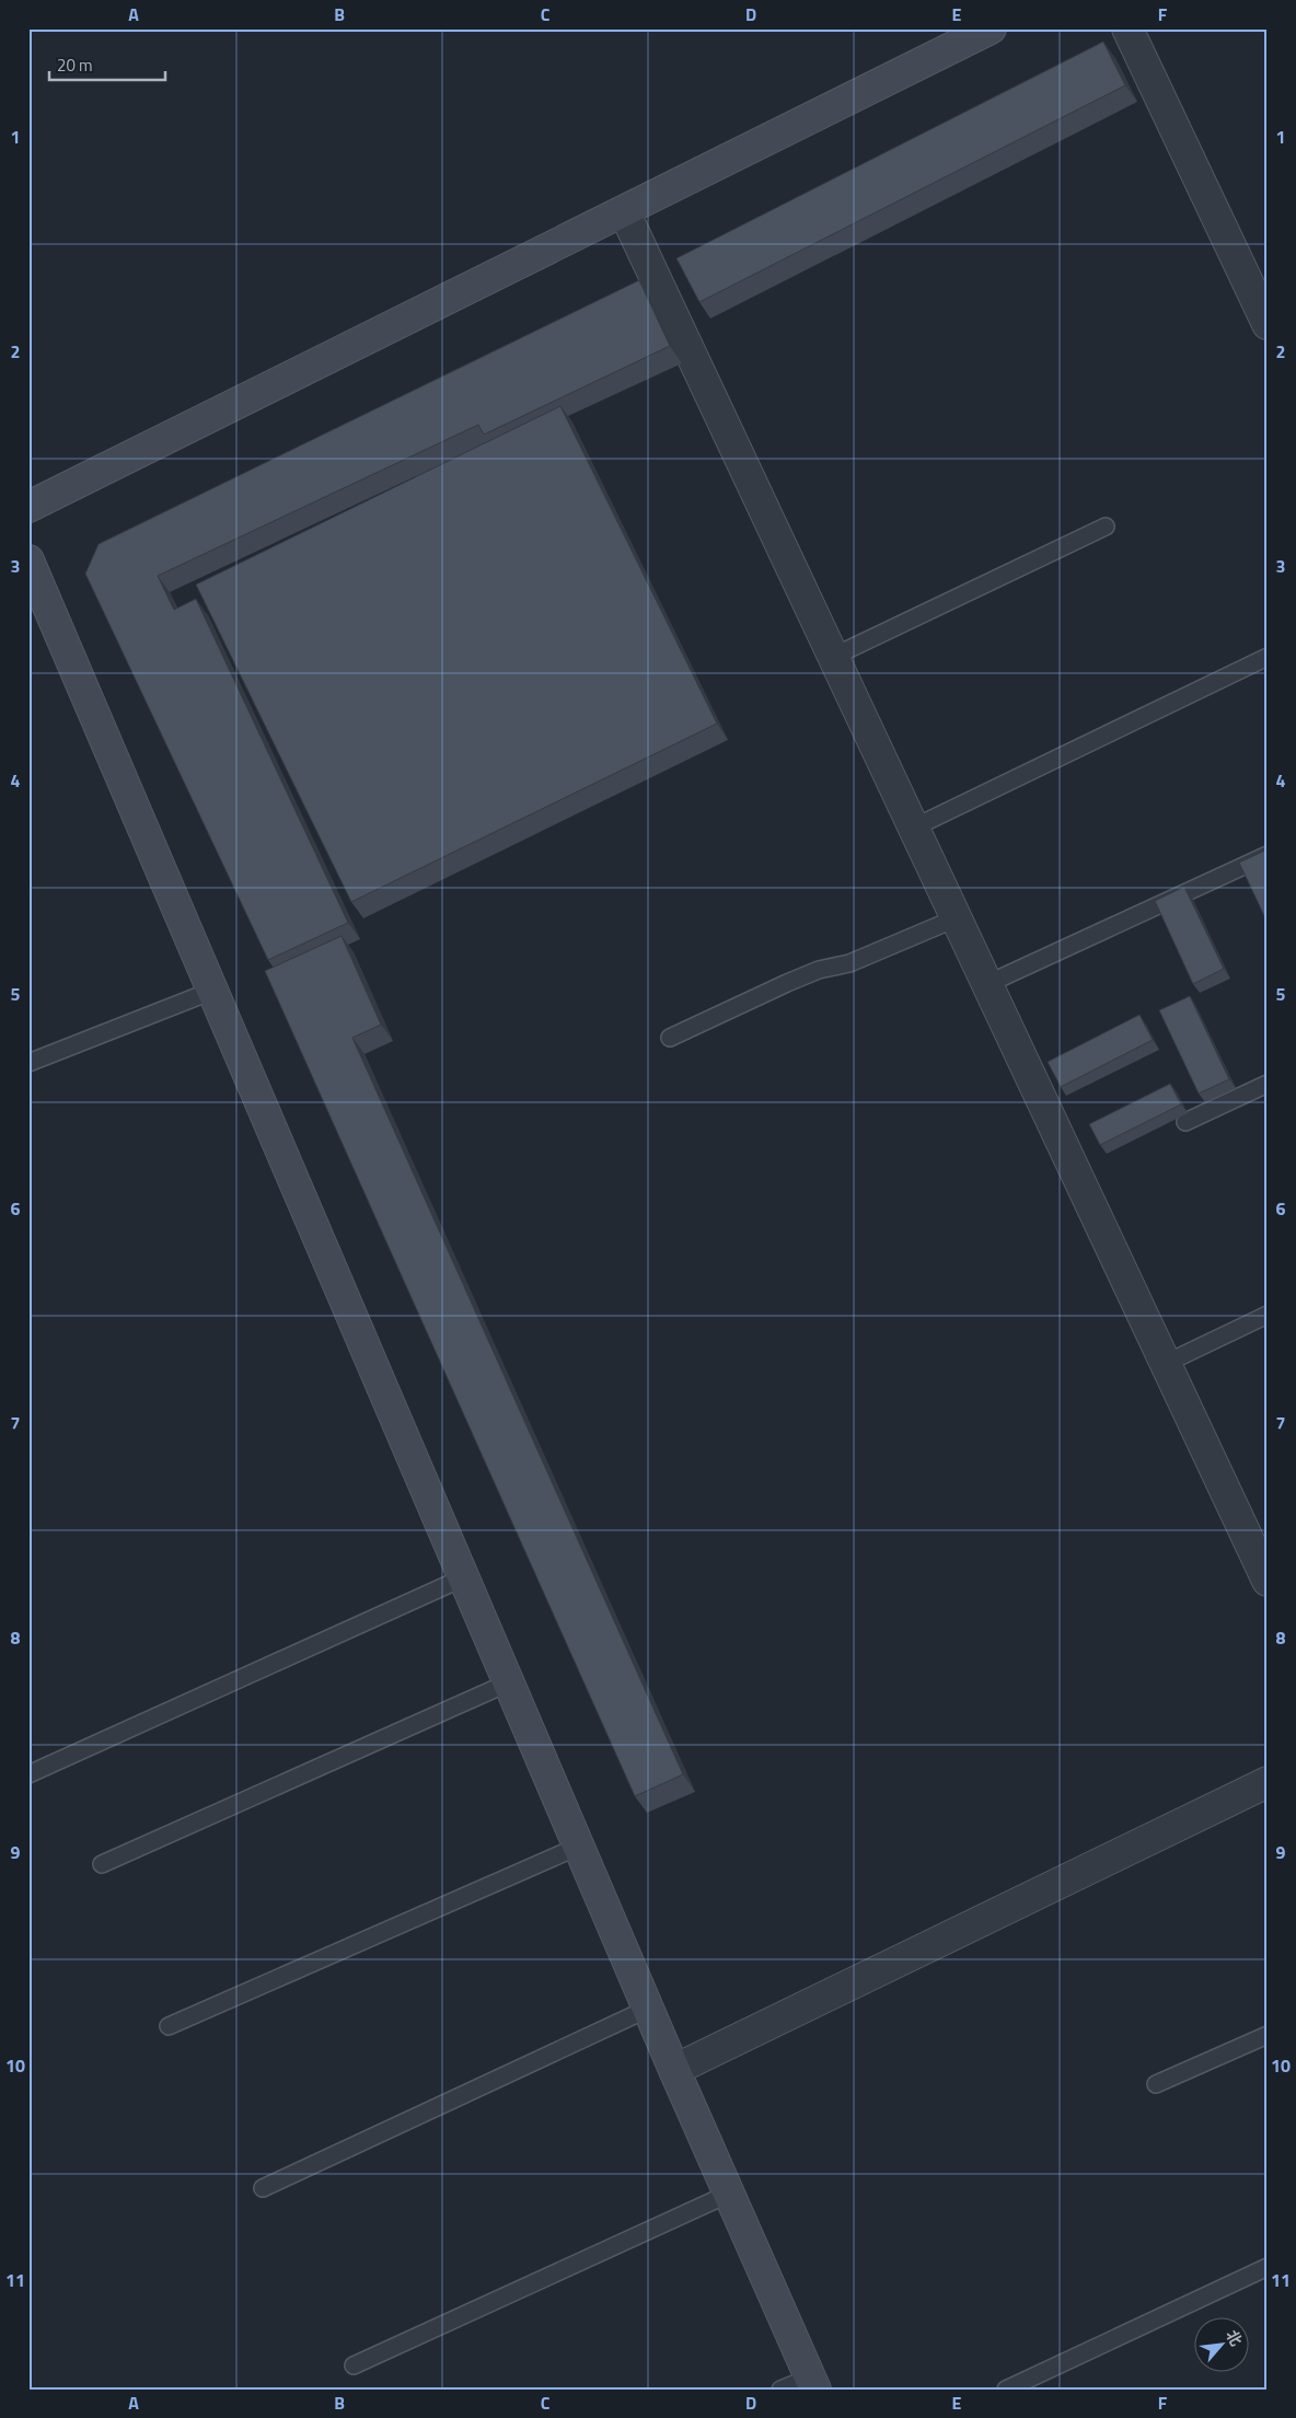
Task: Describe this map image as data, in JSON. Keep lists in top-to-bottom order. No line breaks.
{"scale_bar":"20 m","north":"top right","grid":{"columns":["A","B","C","D","E","F"],"rows":["1","2","3","4","5","6","7","8","9","10","11"]}}
